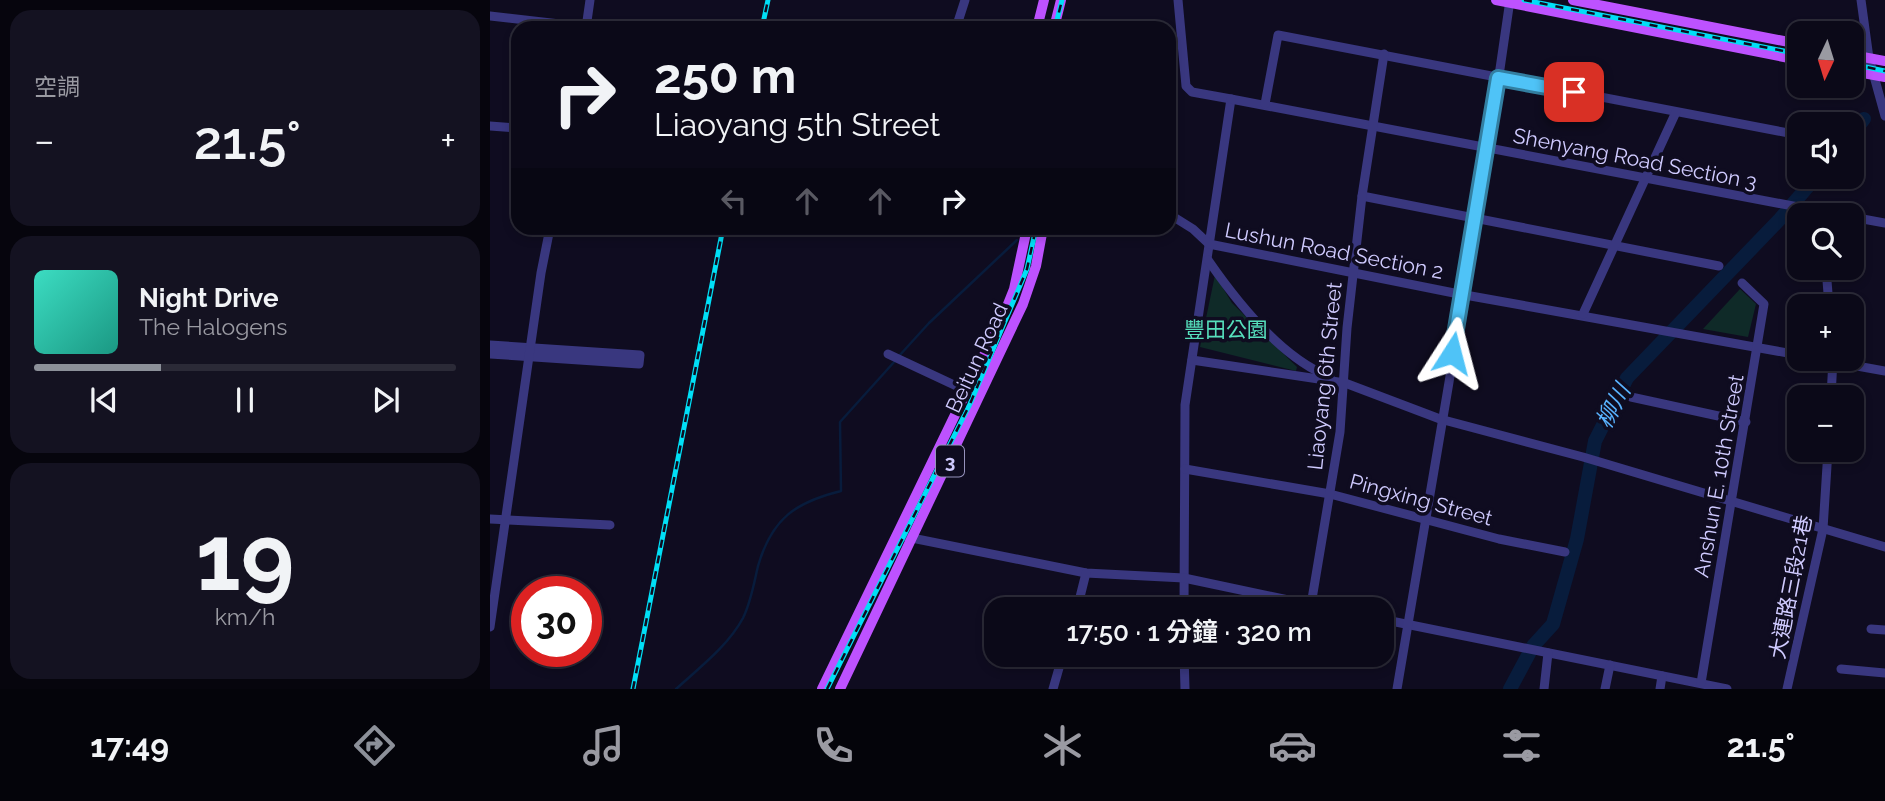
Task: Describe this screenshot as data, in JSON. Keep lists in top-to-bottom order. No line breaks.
{"streets":{"main road":["Beitun Road","3"],"street":["Shenyang Road Section 3","Lushun Road Section 2","Liaoyang 6th Street","Anshun E. 10th Street","Pingxing Street","大連路三段21巷"]},"crossings":[["Shenyang Road Section 3","Liaoyang 6th Street"],["Lushun Road Section 2","Liaoyang 6th Street"],["Lushun Road Section 2","Anshun E. 10th Street"],["Liaoyang 6th Street","Pingxing Street"]],"water":["柳川"],"parks":["豐田公園"],"north":"bottom","page":{"tile":["空調",["19","km/h"]],"map_buttons":["+","−"],"turn":["250 m","Liaoyang 5th Street"],"heat":["−","21.5°","+"],"song":["Night Drive","The Halogens"],"limit":"30","trip":"17:50 · 1 分鐘 · 320 m","tabs":["17:49","21.5°"]}}
